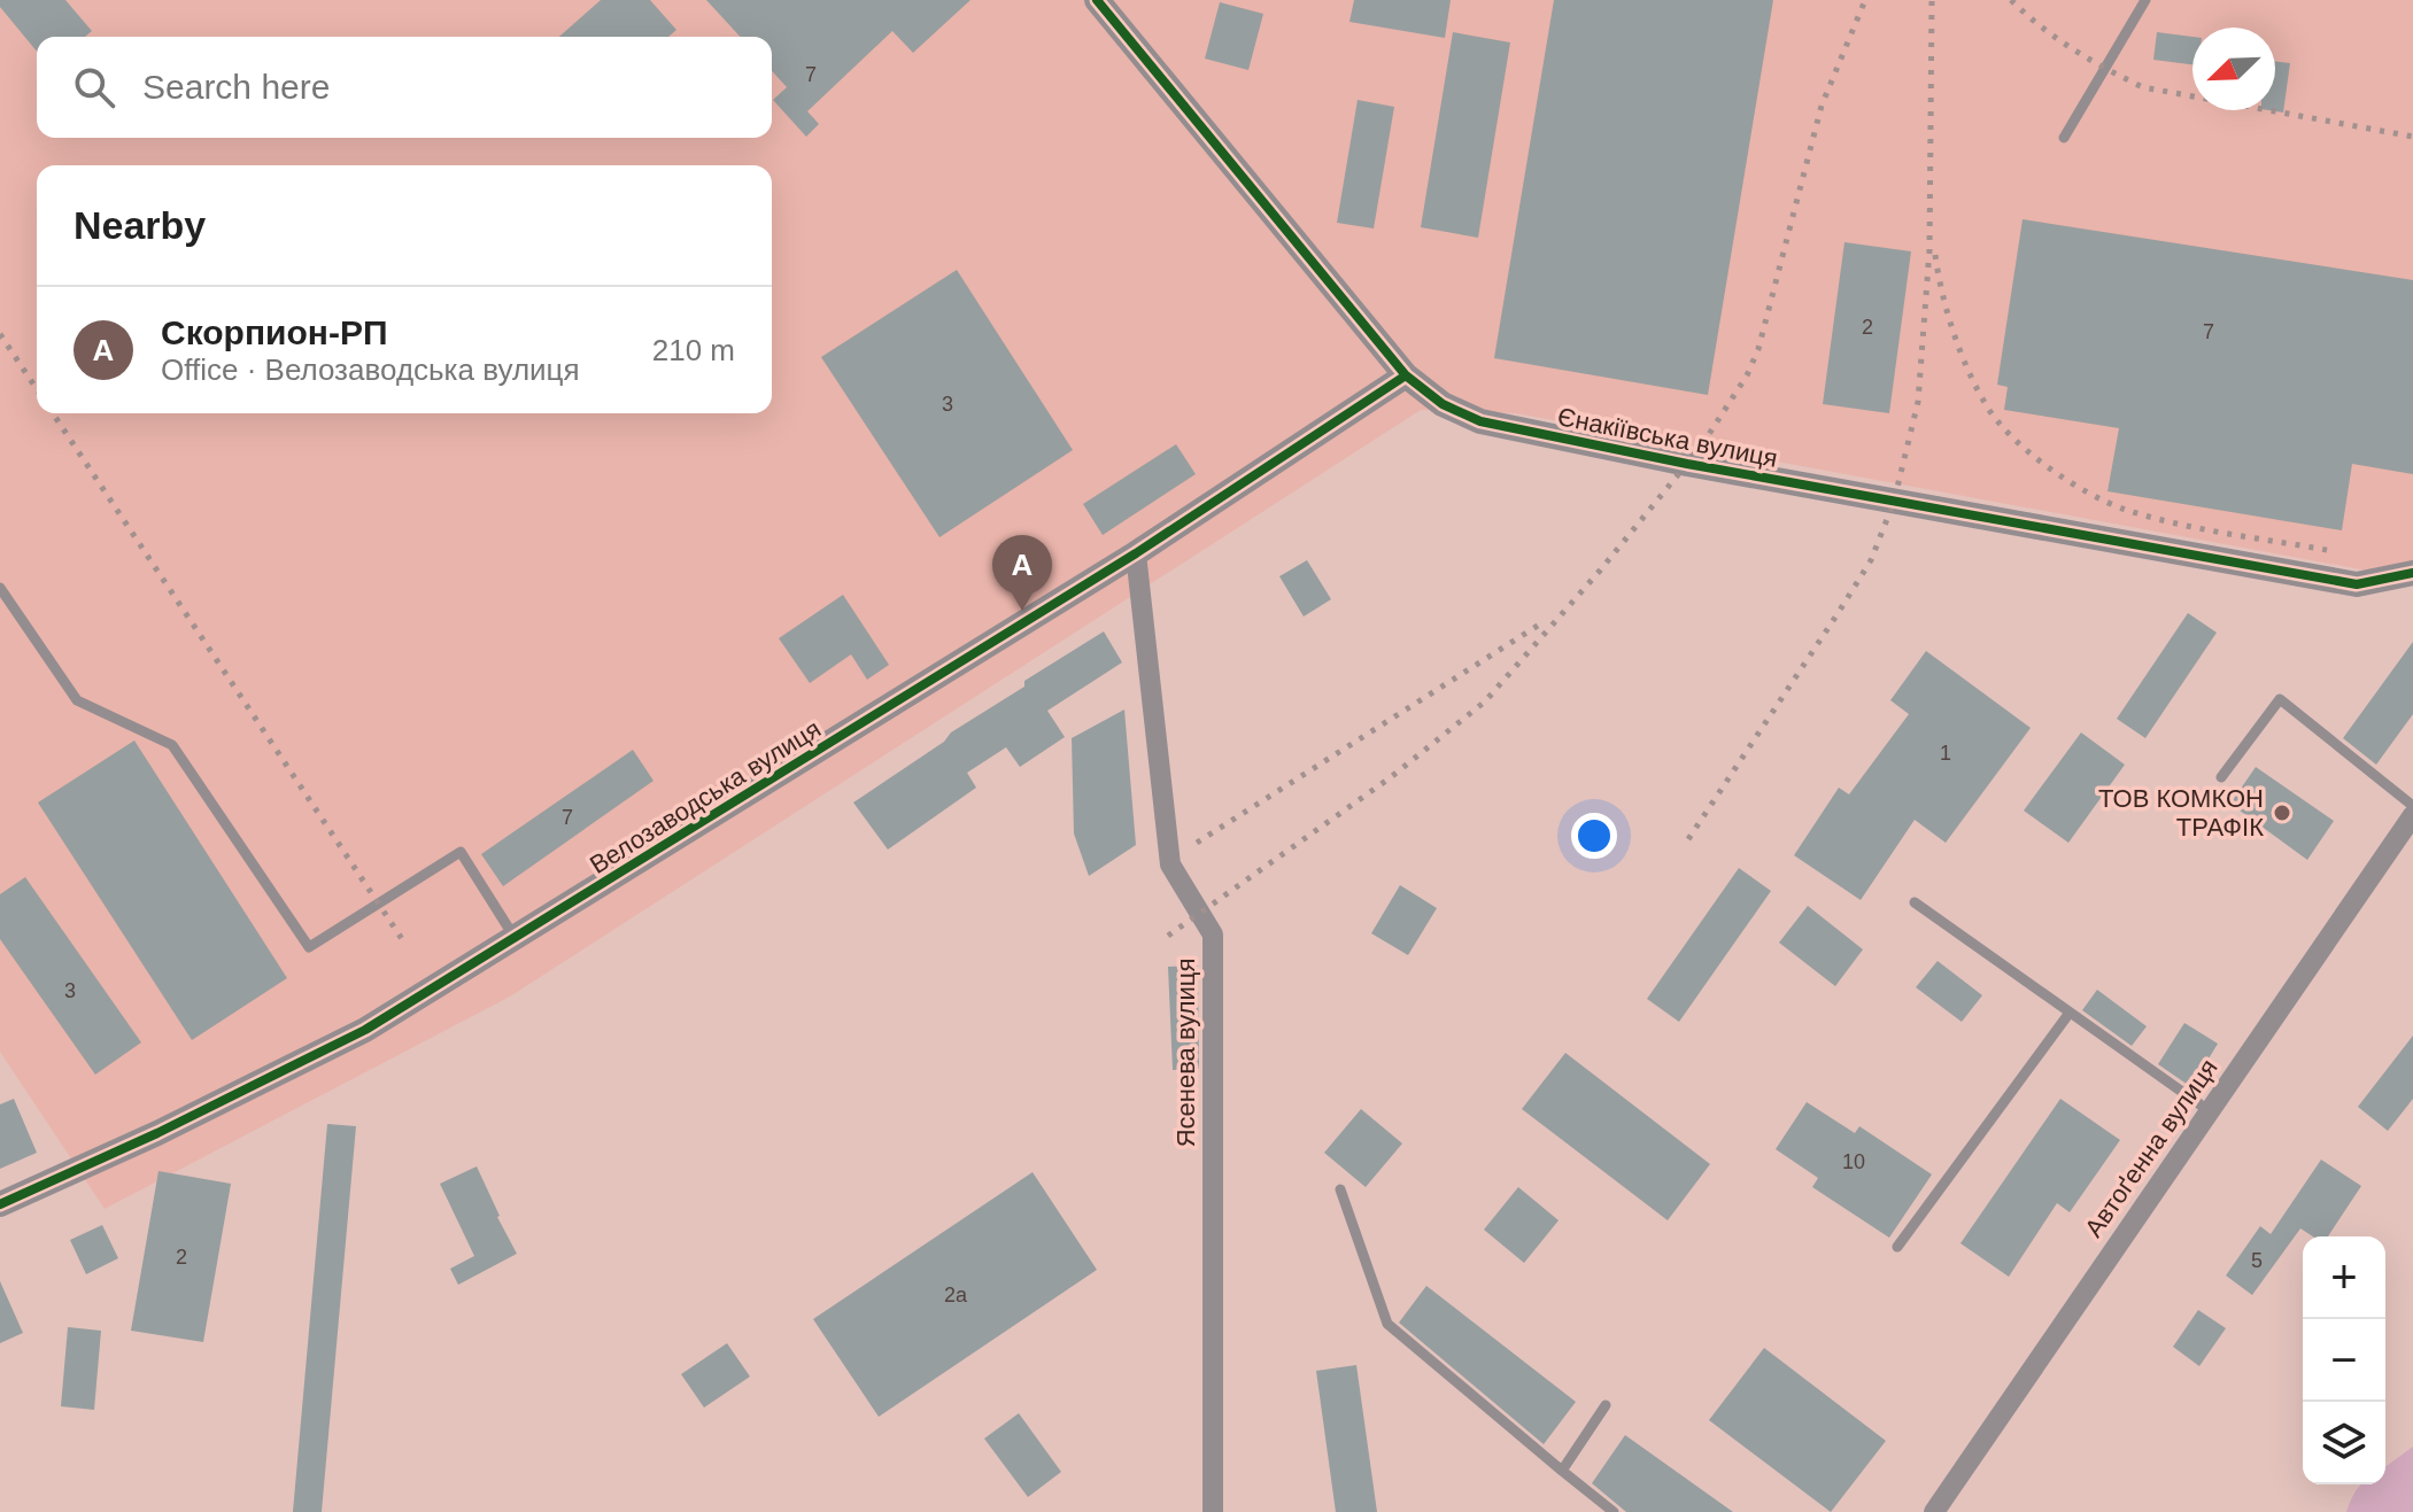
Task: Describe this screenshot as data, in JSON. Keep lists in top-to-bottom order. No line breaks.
{"streets":{"street":["Єнакіївська вулиця","Велозаводська вулиця","Ясенева вулиця","Автоґенна вулиця"]},"crossings":[["Єнакіївська вулиця","Велозаводська вулиця"],["Велозаводська вулиця","Ясенева вулиця"]],"places":["ТОВ КОМКОН ТРАФІК"],"house_numbers":["7","2","7","3","1","7","3","10","2","5","2а"],"north":"bottom left","page":{"search":"Search here","heading":"Nearby","list":[{"mark":"A","name":"Скорпион-РП","note":"Office · Велозаводська вулиця","value":"210 m"}],"pins":"A","map_buttons":["+","−"]}}
